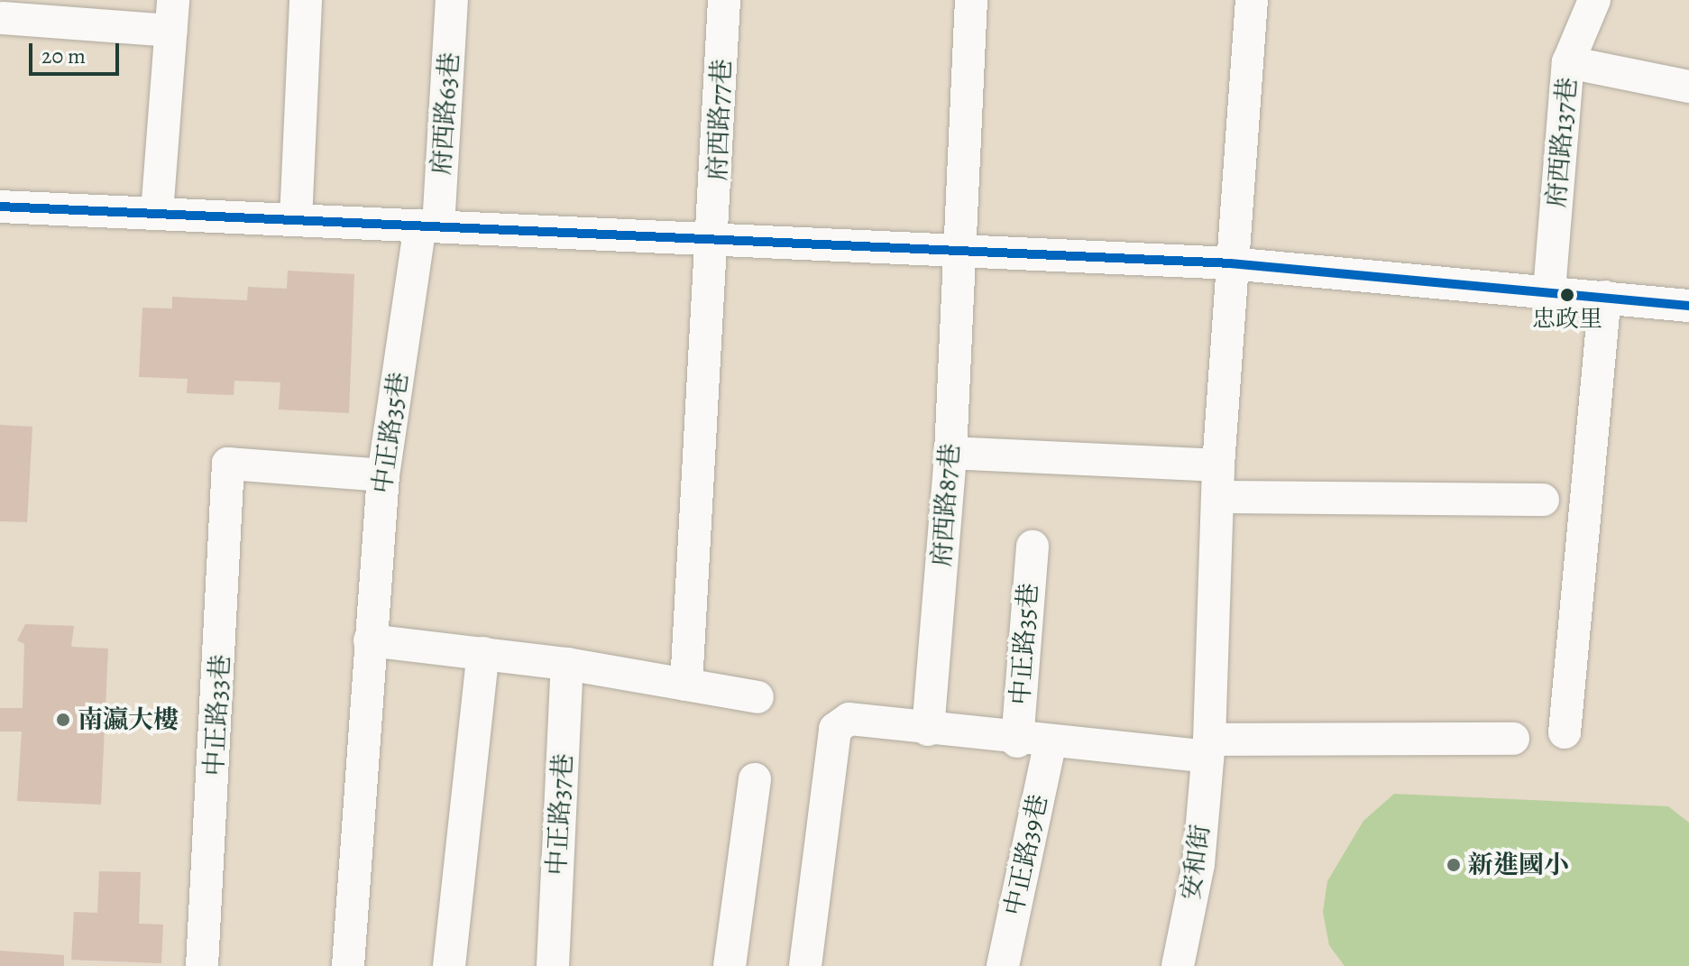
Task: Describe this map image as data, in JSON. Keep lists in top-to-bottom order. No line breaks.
{"streets":{"street":["府西路63巷","府西路77巷","府西路137巷","中正路35巷","府西路87巷","中正路33巷","中正路37巷","中正路39巷","安和街"]},"crossings":[["府西路63巷","中正路35巷"],["中正路35巷","中正路33巷"]],"places":["忠政里","南瀛大樓","新進國小"],"scale_bar":"20 m"}
